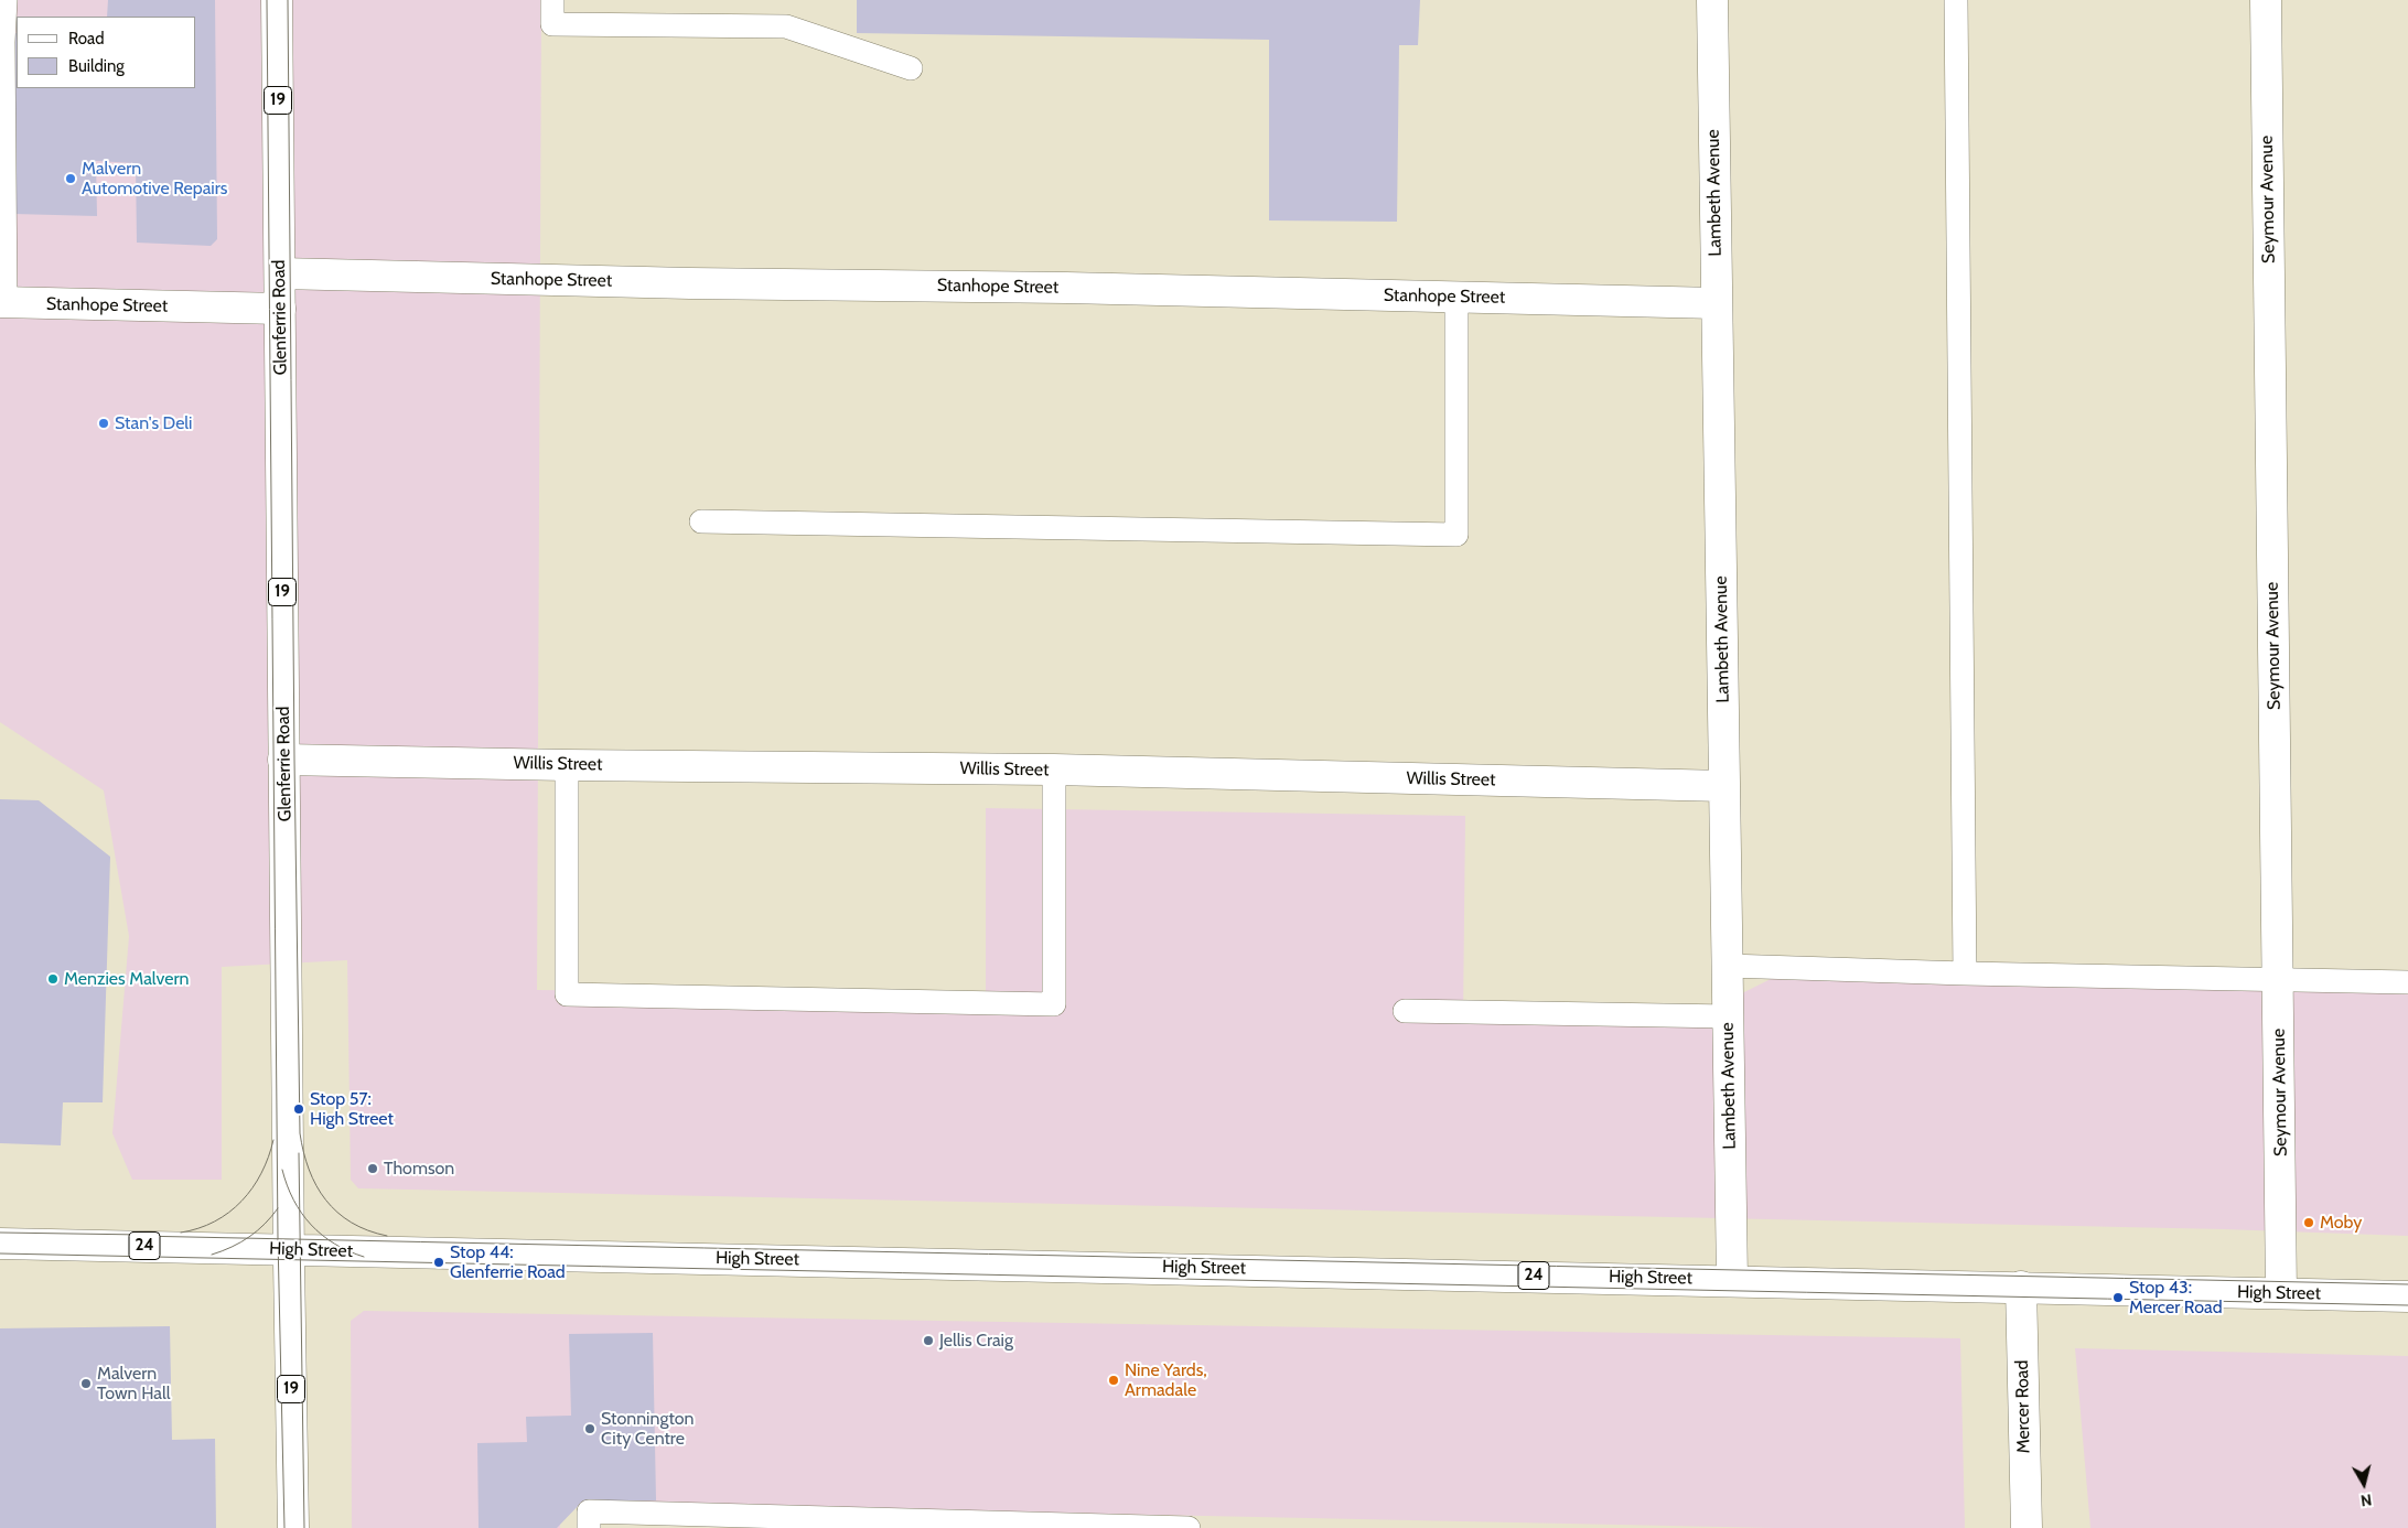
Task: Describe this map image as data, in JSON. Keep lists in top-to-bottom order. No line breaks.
{"streets":{"street":["19","Lambeth Avenue","Seymour Avenue","Stanhope Street","Glenferrie Road","Willis Street","24","High Street","Mercer Road"]},"crossings":[["Lambeth Avenue","Stanhope Street"],["Lambeth Avenue","Willis Street"],["Lambeth Avenue","High Street"],["Seymour Avenue","High Street"],["Stanhope Street","Glenferrie Road"],["Glenferrie Road","Willis Street"],["Glenferrie Road","High Street"],["High Street","Mercer Road"]],"places":["Malvern Automotive Repairs","Stan's Deli","Menzies Malvern","Stop 57: High Street","Thomson","Moby","Stop 44: Glenferrie Road","Stop 43: Mercer Road","Jellis Craig","Nine Yards, Armadale","Malvern Town Hall","Stonnington City Centre"],"legend":["Road","Building"],"north":"bottom"}
